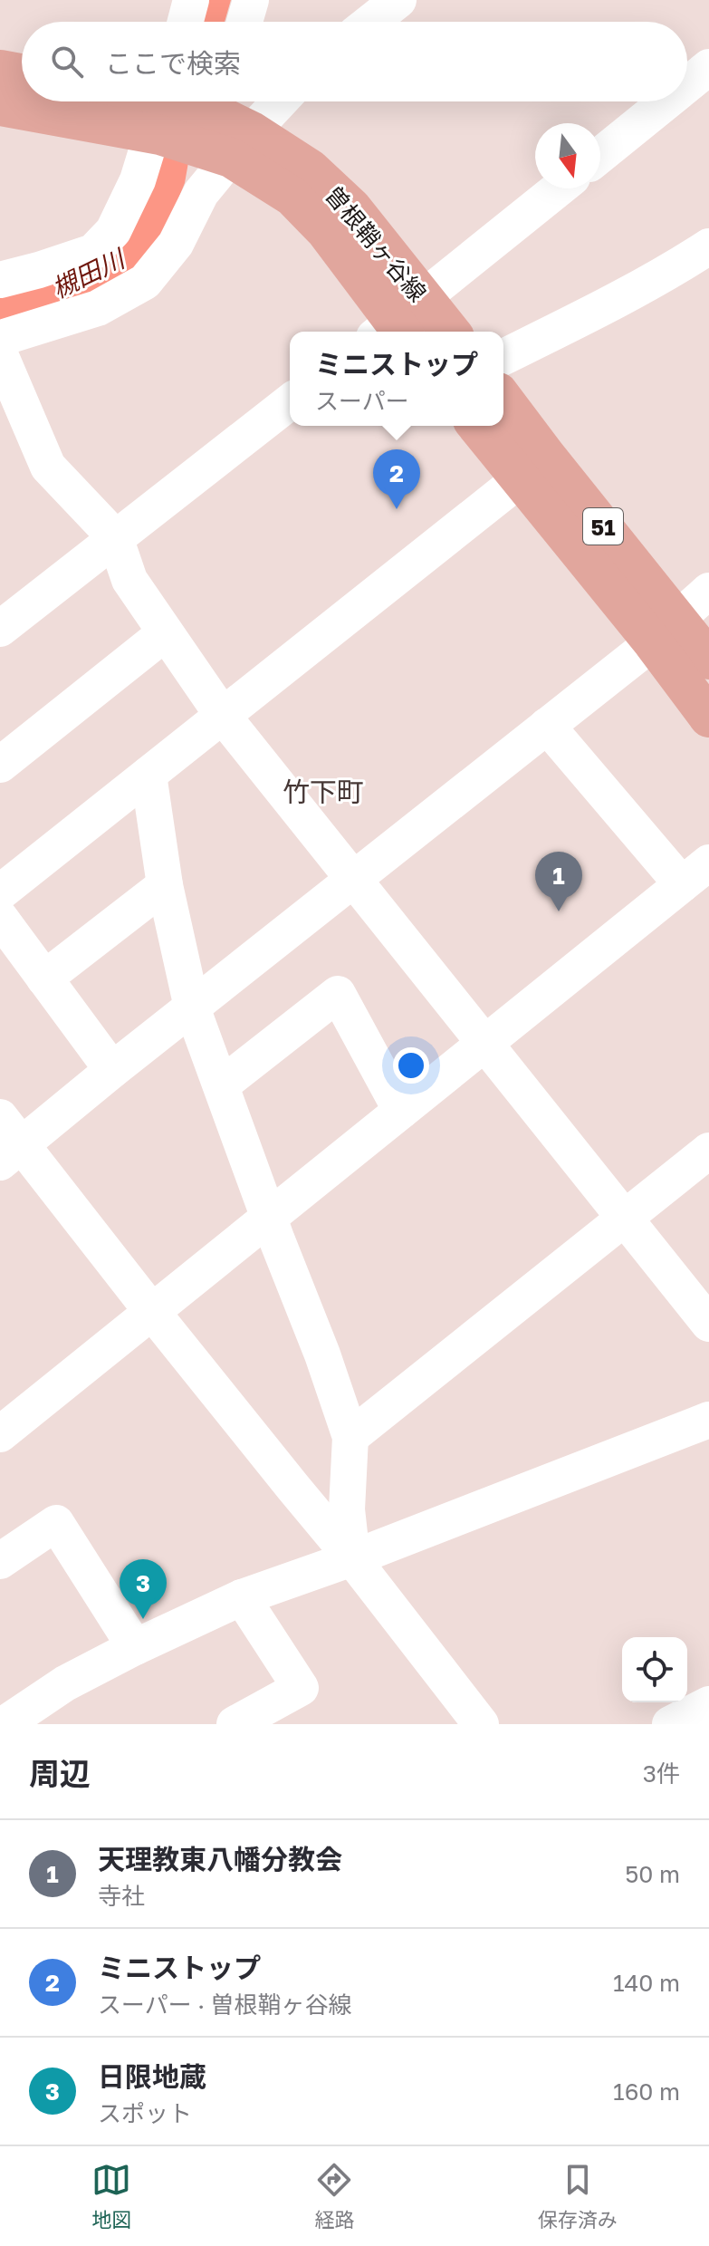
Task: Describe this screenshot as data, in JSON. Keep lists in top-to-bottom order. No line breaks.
{"streets":{"main road":["曽根鞘ヶ谷線","51"]},"districts":["竹下町"],"water":["槻田川"],"north":"bottom","page":{"search":"ここで検索","popup":["ミニストップ","スーパー"],"pins":["2","1","3"],"heading":["周辺","3件"],"list":[{"mark":"1","name":"天理教東八幡分教会","note":"寺社","value":"50 m"},{"mark":"2","name":"ミニストップ","note":"スーパー · 曽根鞘ヶ谷線","value":"140 m"},{"mark":"3","name":"日限地蔵","note":"スポット","value":"160 m"}],"nav":["地図","経路","保存済み"]}}
